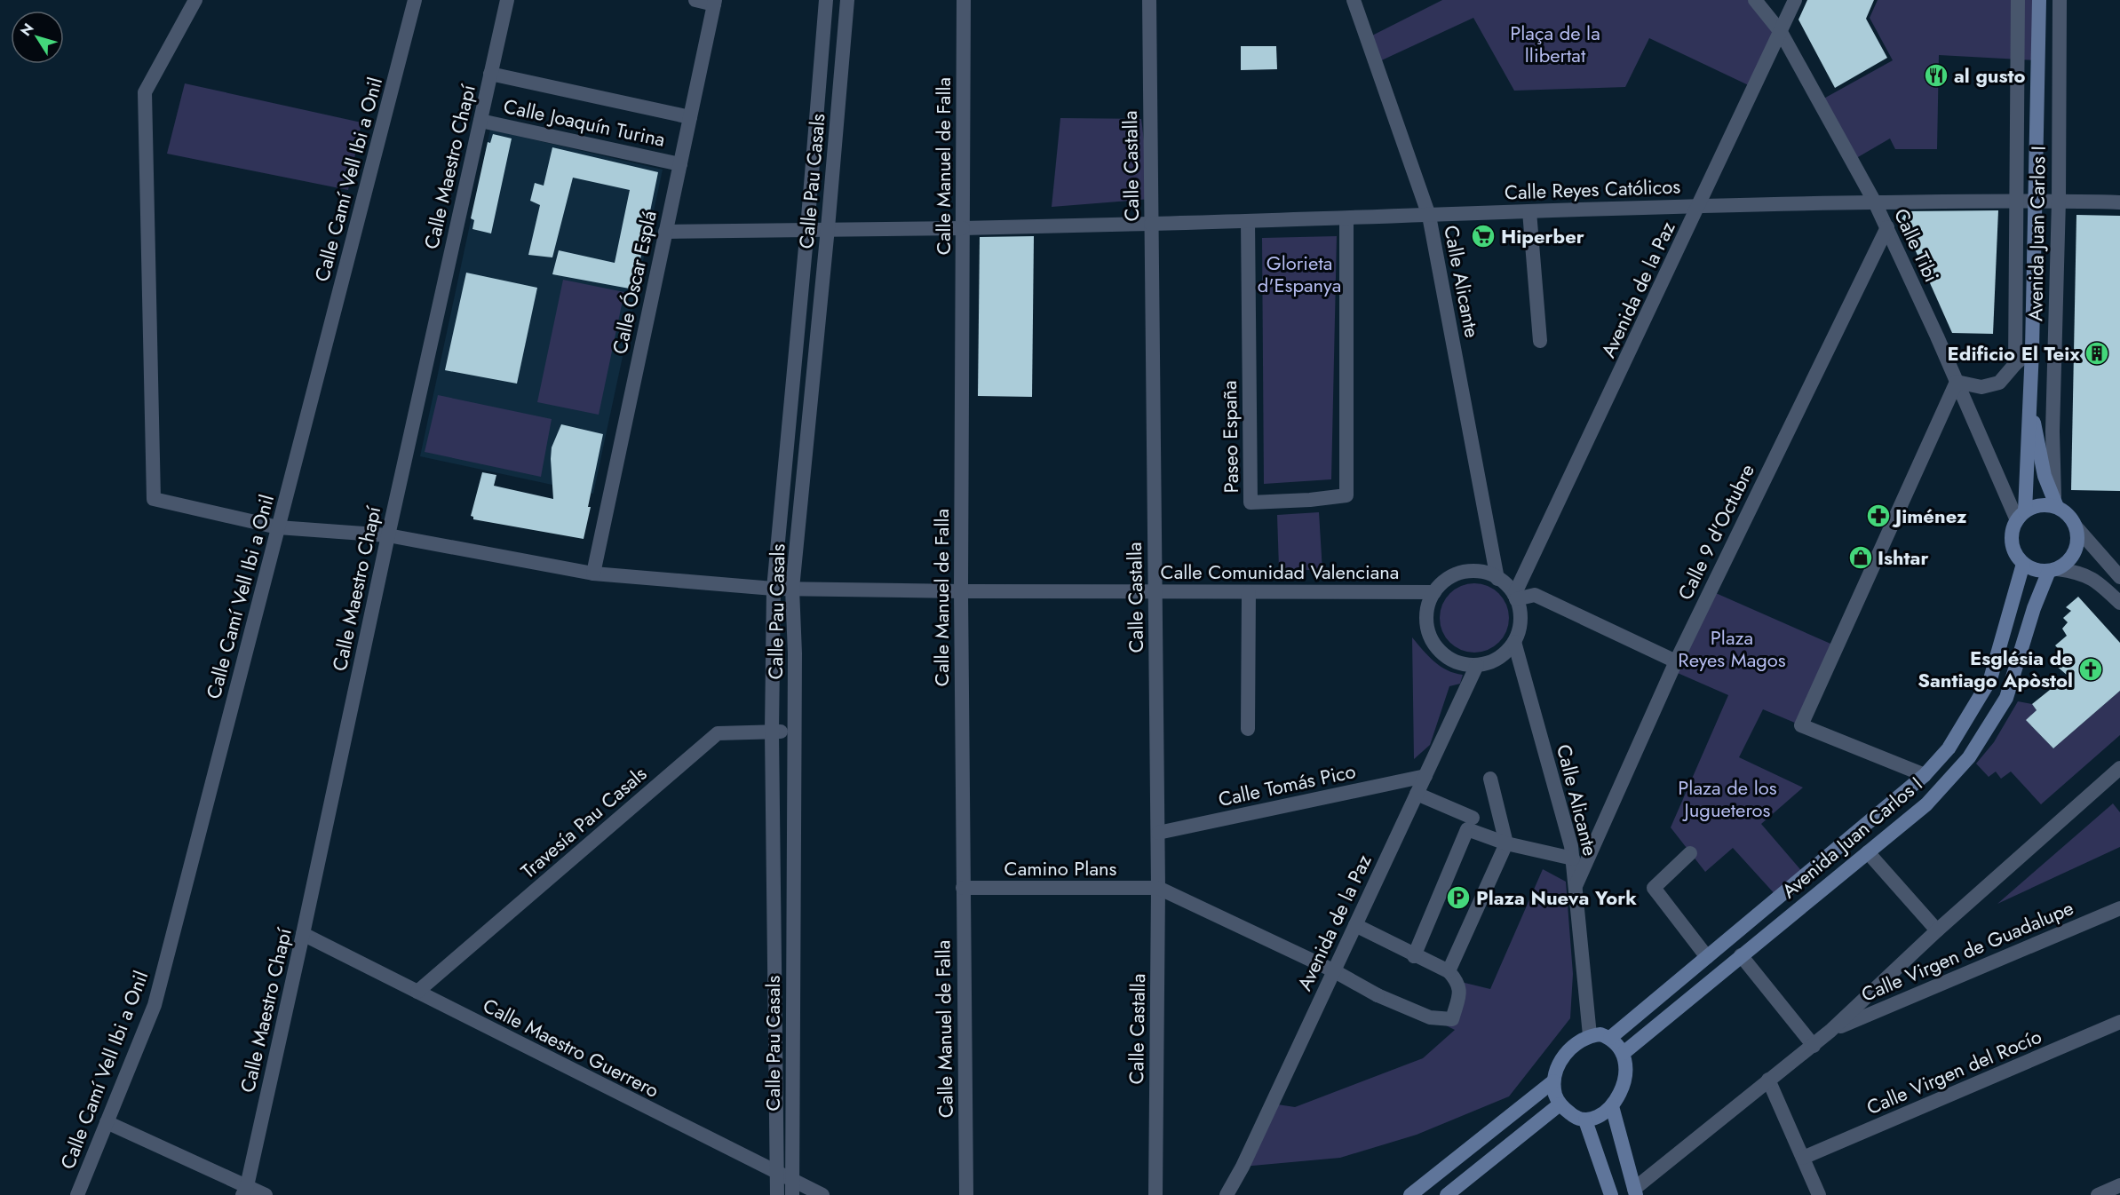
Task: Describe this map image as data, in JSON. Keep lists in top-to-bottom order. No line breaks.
{"streets":{"main road":["Avenida Juan Carlos I"],"street":["Calle Joaquín Turina","Calle Manuel de Falla","Calle Castalla","Calle Maestro Chapí","Calle Camí Vell Ibi a Onil","Calle Pau Casals","Calle Reyes Católicos","Calle Tibi","Calle Alicante","Calle Óscar Esplá","Avenida de la Paz","Paseo España","Calle 9 d'Octubre","Calle Comunidad Valenciana","Calle Tomás Pico","Travesía Pau Casals","Camino Plans","Calle Virgen de Guadalupe","Calle Maestro Guerrero","Calle Virgen del Rocío"]},"crossings":[["Calle Joaquín Turina","Calle Maestro Chapí"],["Calle Joaquín Turina","Calle Óscar Esplá"],["Calle Manuel de Falla","Calle Reyes Católicos"],["Calle Manuel de Falla","Calle Comunidad Valenciana"],["Calle Manuel de Falla","Camino Plans"],["Calle Castalla","Calle Reyes Católicos"],["Calle Castalla","Calle Comunidad Valenciana"],["Calle Castalla","Calle Tomás Pico"],["Calle Castalla","Camino Plans"],["Calle Maestro Chapí","Calle Comunidad Valenciana"],["Calle Maestro Chapí","Calle Maestro Guerrero"],["Calle Camí Vell Ibi a Onil","Calle Comunidad Valenciana"],["Calle Pau Casals","Calle Reyes Católicos"],["Calle Pau Casals","Calle Comunidad Valenciana"],["Calle Pau Casals","Travesía Pau Casals"],["Calle Pau Casals","Calle Maestro Guerrero"],["Calle Reyes Católicos","Avenida Juan Carlos I"],["Calle Reyes Católicos","Calle Tibi"],["Calle Reyes Católicos","Calle Alicante"],["Calle Reyes Católicos","Calle Óscar Esplá"],["Calle Reyes Católicos","Avenida de la Paz"],["Calle Reyes Católicos","Paseo España"],["Avenida Juan Carlos I","Calle Tibi"],["Avenida Juan Carlos I","Calle Alicante"],["Calle Tibi","Avenida de la Paz"],["Calle Tibi","Calle 9 d'Octubre"],["Calle Alicante","Avenida de la Paz"],["Calle Alicante","Calle 9 d'Octubre"],["Calle Alicante","Calle Comunidad Valenciana"],["Calle Óscar Esplá","Calle Comunidad Valenciana"],["Avenida de la Paz","Calle Comunidad Valenciana"],["Avenida de la Paz","Calle Tomás Pico"],["Travesía Pau Casals","Calle Maestro Guerrero"]],"parks":["Plaça de la llibertat","Glorieta d'Espanya","Plaza Reyes Magos","Plaza de los Jugueteros"],"places":{"restaurant":["al gusto"],"supermarket":["Hiperber"],"building":["Edificio El Teix"],"pharmacy":["Jiménez"],"shop":["Ishtar"],"church":["Església de Santiago Apòstol"],"parking":["Plaza Nueva York"]},"north":"top left"}
